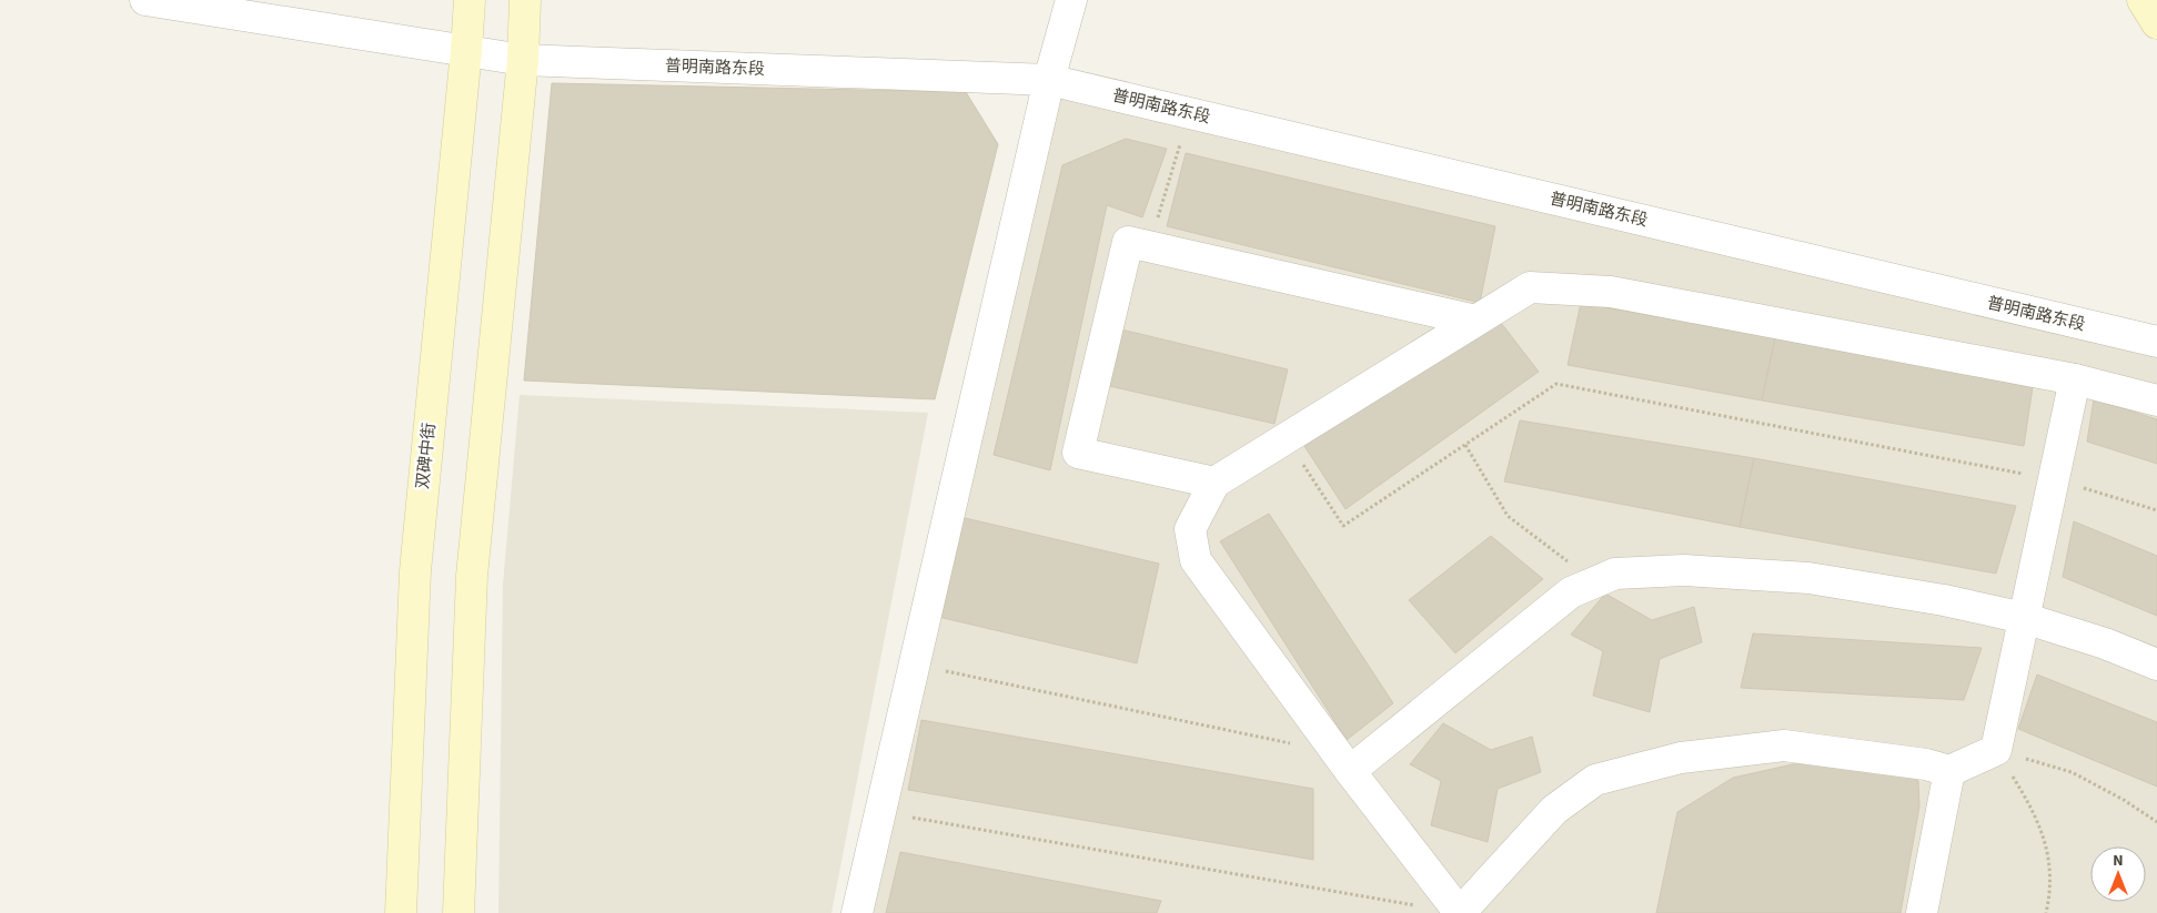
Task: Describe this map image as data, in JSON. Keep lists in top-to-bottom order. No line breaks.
{"streets":{"main road":["双碑中街"],"street":["普明南路东段"]},"crossings":[["普明南路东段","双碑中街"]],"north":"top"}
